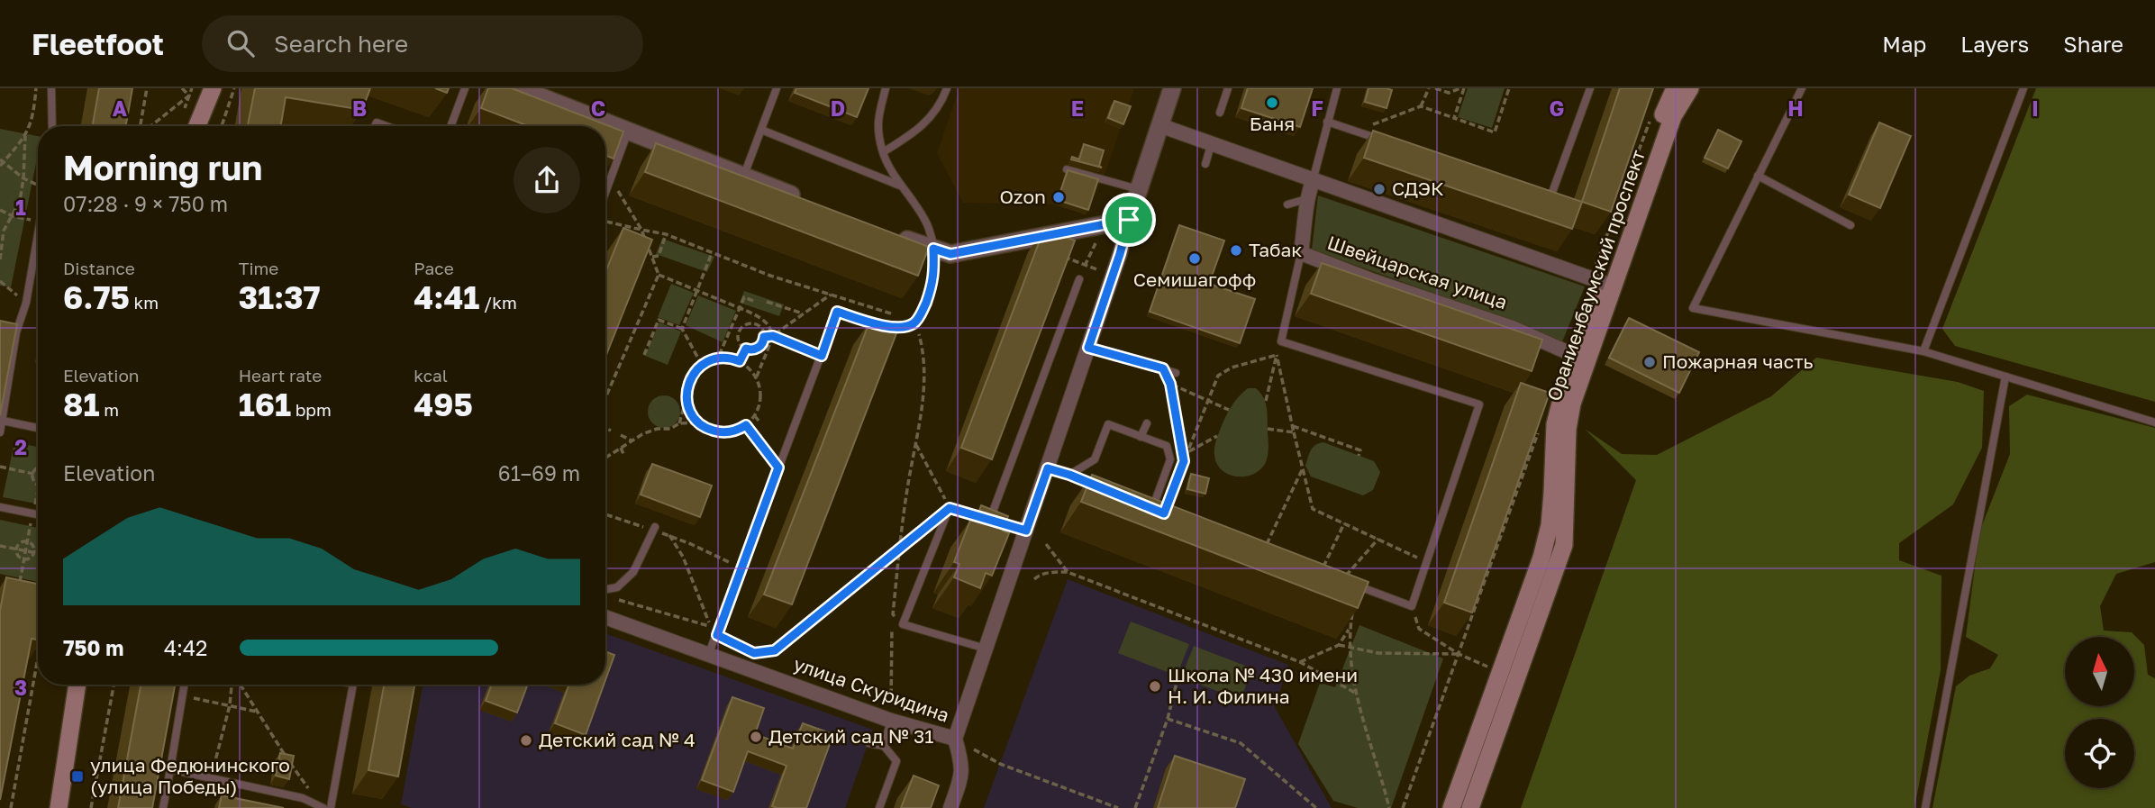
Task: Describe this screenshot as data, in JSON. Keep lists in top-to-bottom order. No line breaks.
{"streets":{"main road":["Ораниенбаумский проспект"],"street":["Швейцарская улица","улица Скуридина"]},"crossings":[["Швейцарская улица","Ораниенбаумский проспект"]],"places":{"other":["Баня","СДЭК","Ozon","Табак","Семишагофф","Пожарная часть","Школа № 430 имени Н. И. Филина","Детский сад № 31","Детский сад № 4"],"transit":["улица Федюнинского (улица Победы)"]},"north":"top","page":{"header":"Fleetfoot","search":"Search here","nav":["Map","Layers","Share"],"heading":["Morning run","07:28 · 9 × 750 m"],"stats":[["Distance","6.75 km"],["Time","31:37"],["Pace","4:41 /km"],["Elevation","81 m"],["Heart rate","161 bpm"],["kcal","495"]],"chart":["Elevation","61–69 m"],"list":[{"name":"750 m","note":"4:42"}]},"grid":{"columns":["A","B","C","D","E","F","G","H","I"],"rows":["1","2","3"]}}
